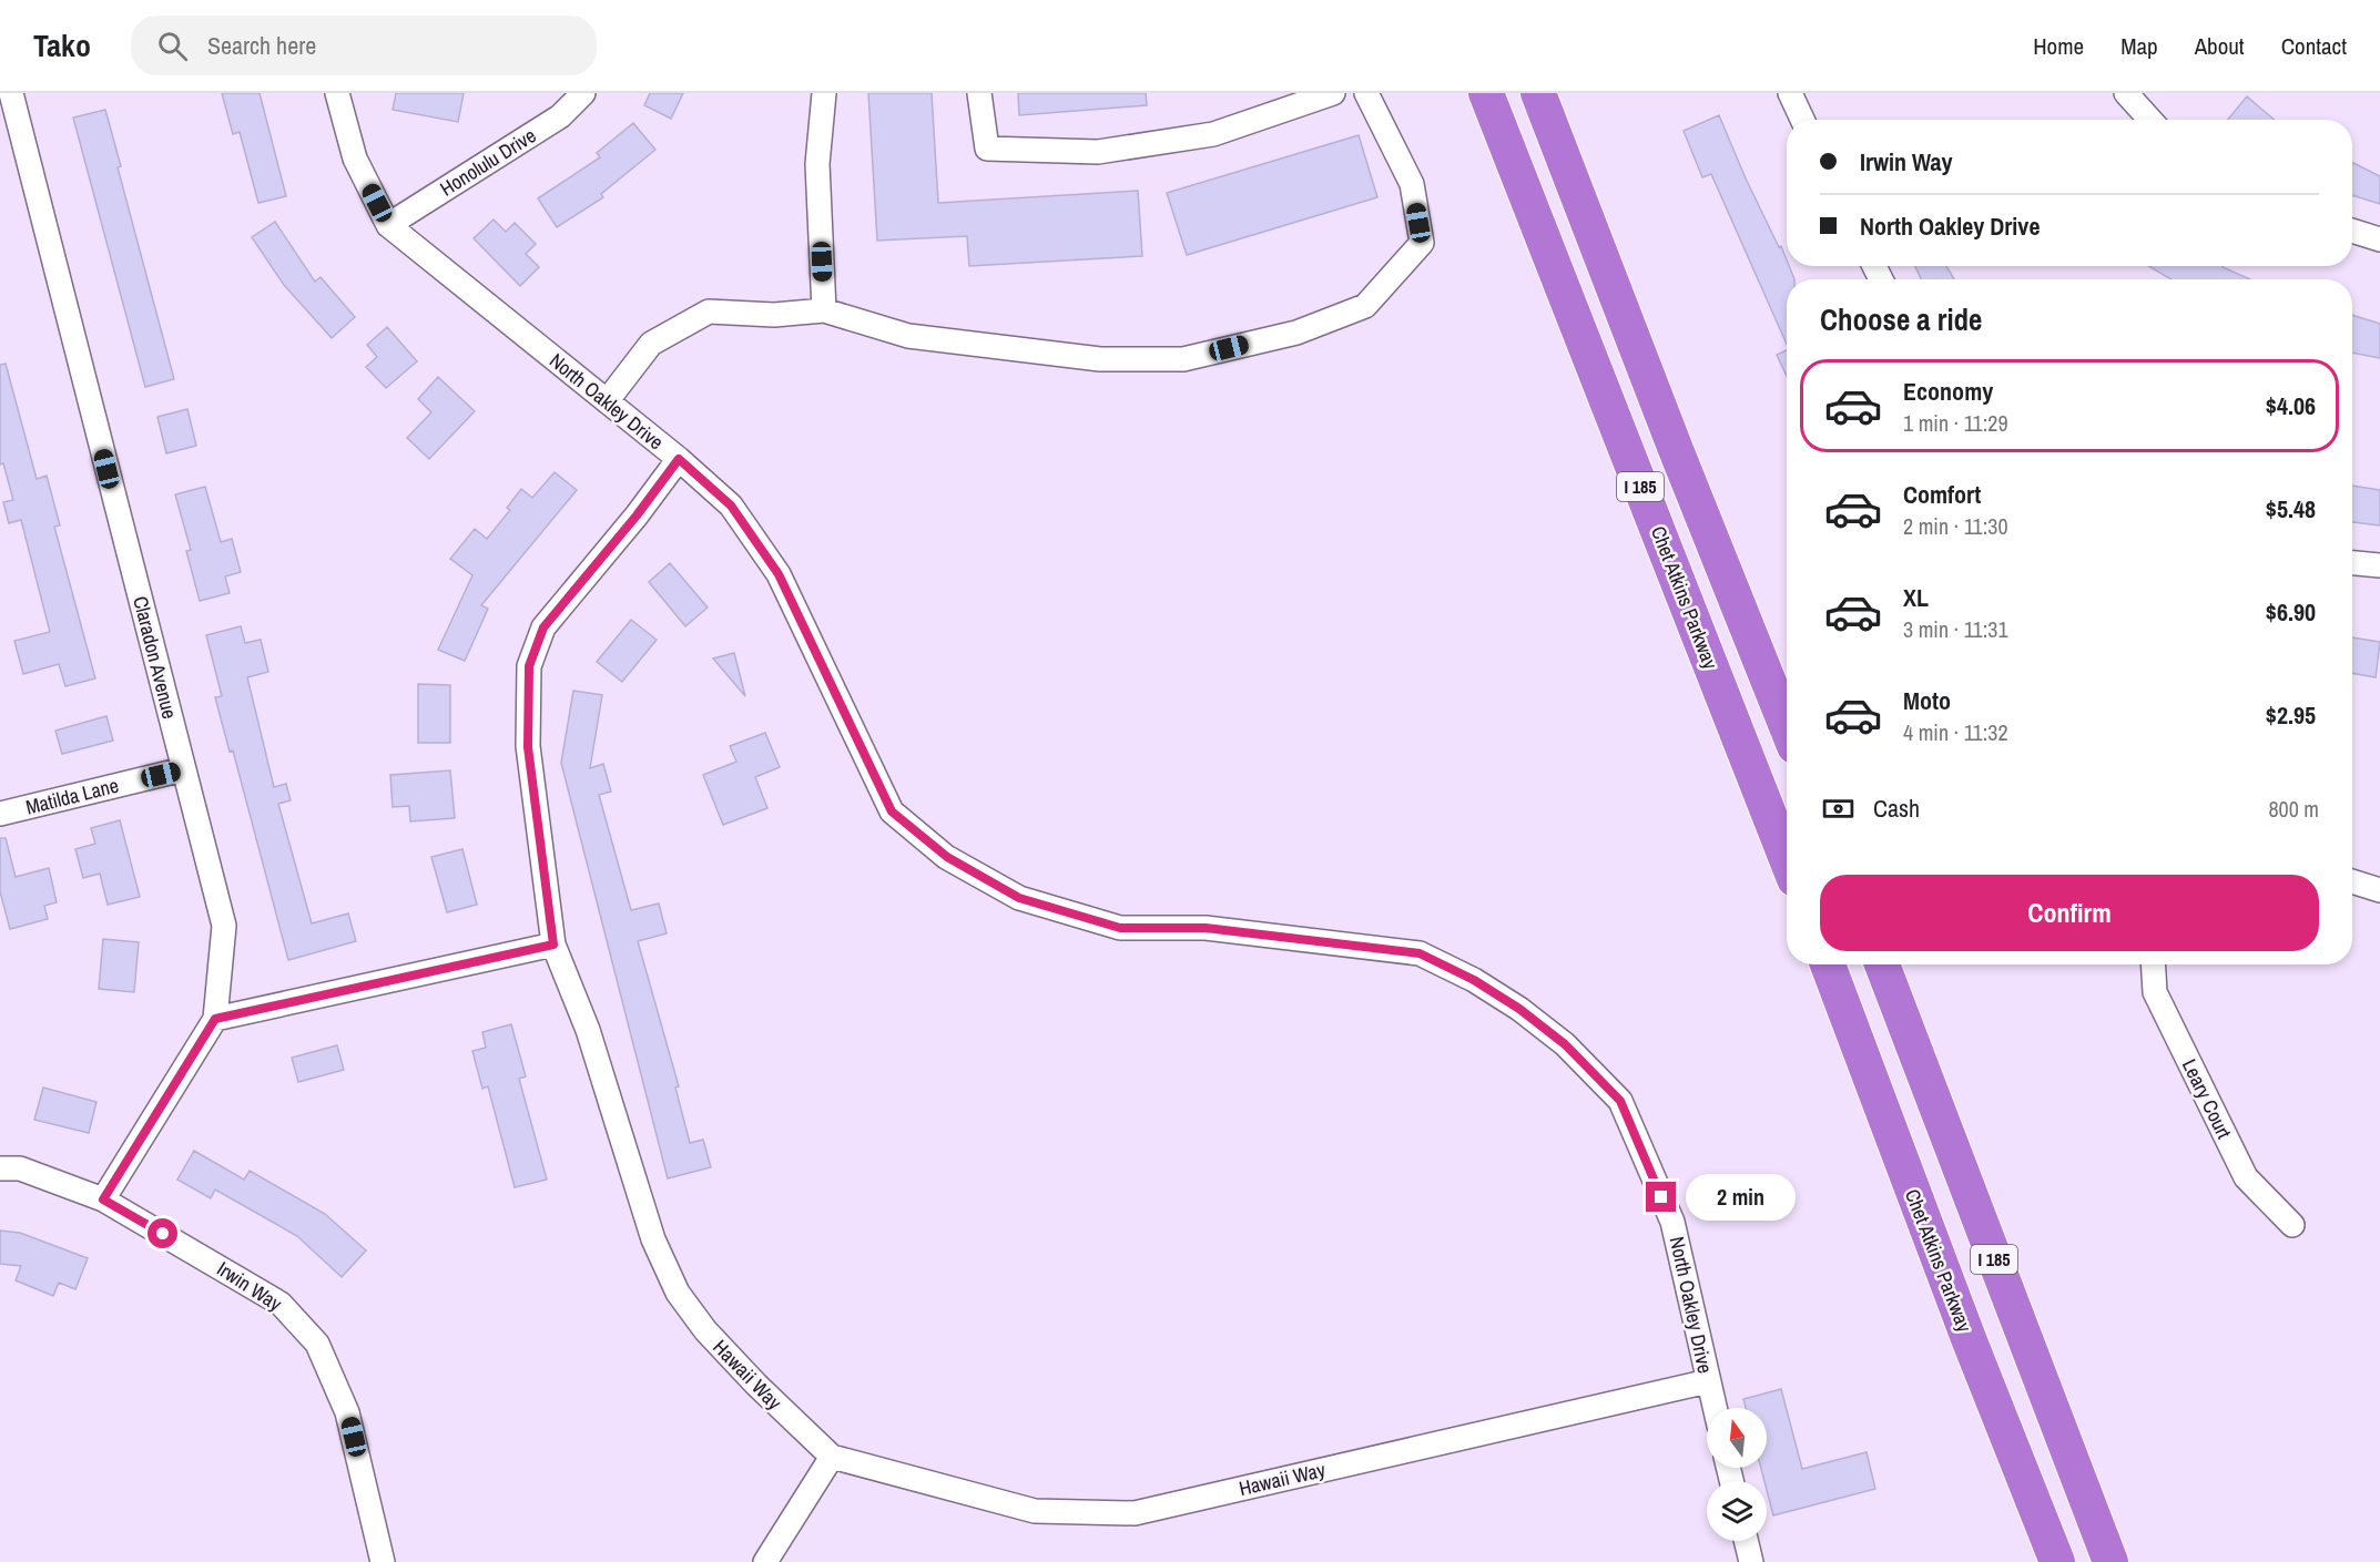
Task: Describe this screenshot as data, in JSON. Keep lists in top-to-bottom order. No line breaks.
{"streets":{"highway":["I 185","Chet Atkins Parkway"],"street":["Honolulu Drive","North Oakley Drive","Claradon Avenue","Matilda Lane","Leary Court","Irwin Way","Hawaii Way"]},"crossings":[["Honolulu Drive","North Oakley Drive"],["North Oakley Drive","Hawaii Way"],["Claradon Avenue","Matilda Lane"],["Claradon Avenue","Irwin Way"]],"north":"top","page":{"header":"Tako","search":"Search here","nav":["Home","Map","About","Contact"],"banner":["Irwin Way","North Oakley Drive"],"heading":"Choose a ride","list":[{"name":"Economy","note":"1 min · 11:29","value":"$4.06"},{"name":"Comfort","note":"2 min · 11:30","value":"$5.48"},{"name":"XL","note":"3 min · 11:31","value":"$6.90"},{"name":"Moto","note":"4 min · 11:32","value":"$2.95"}],"pay":["Cash","800 m"],"buttons":"Confirm","bubble":"2 min"}}
